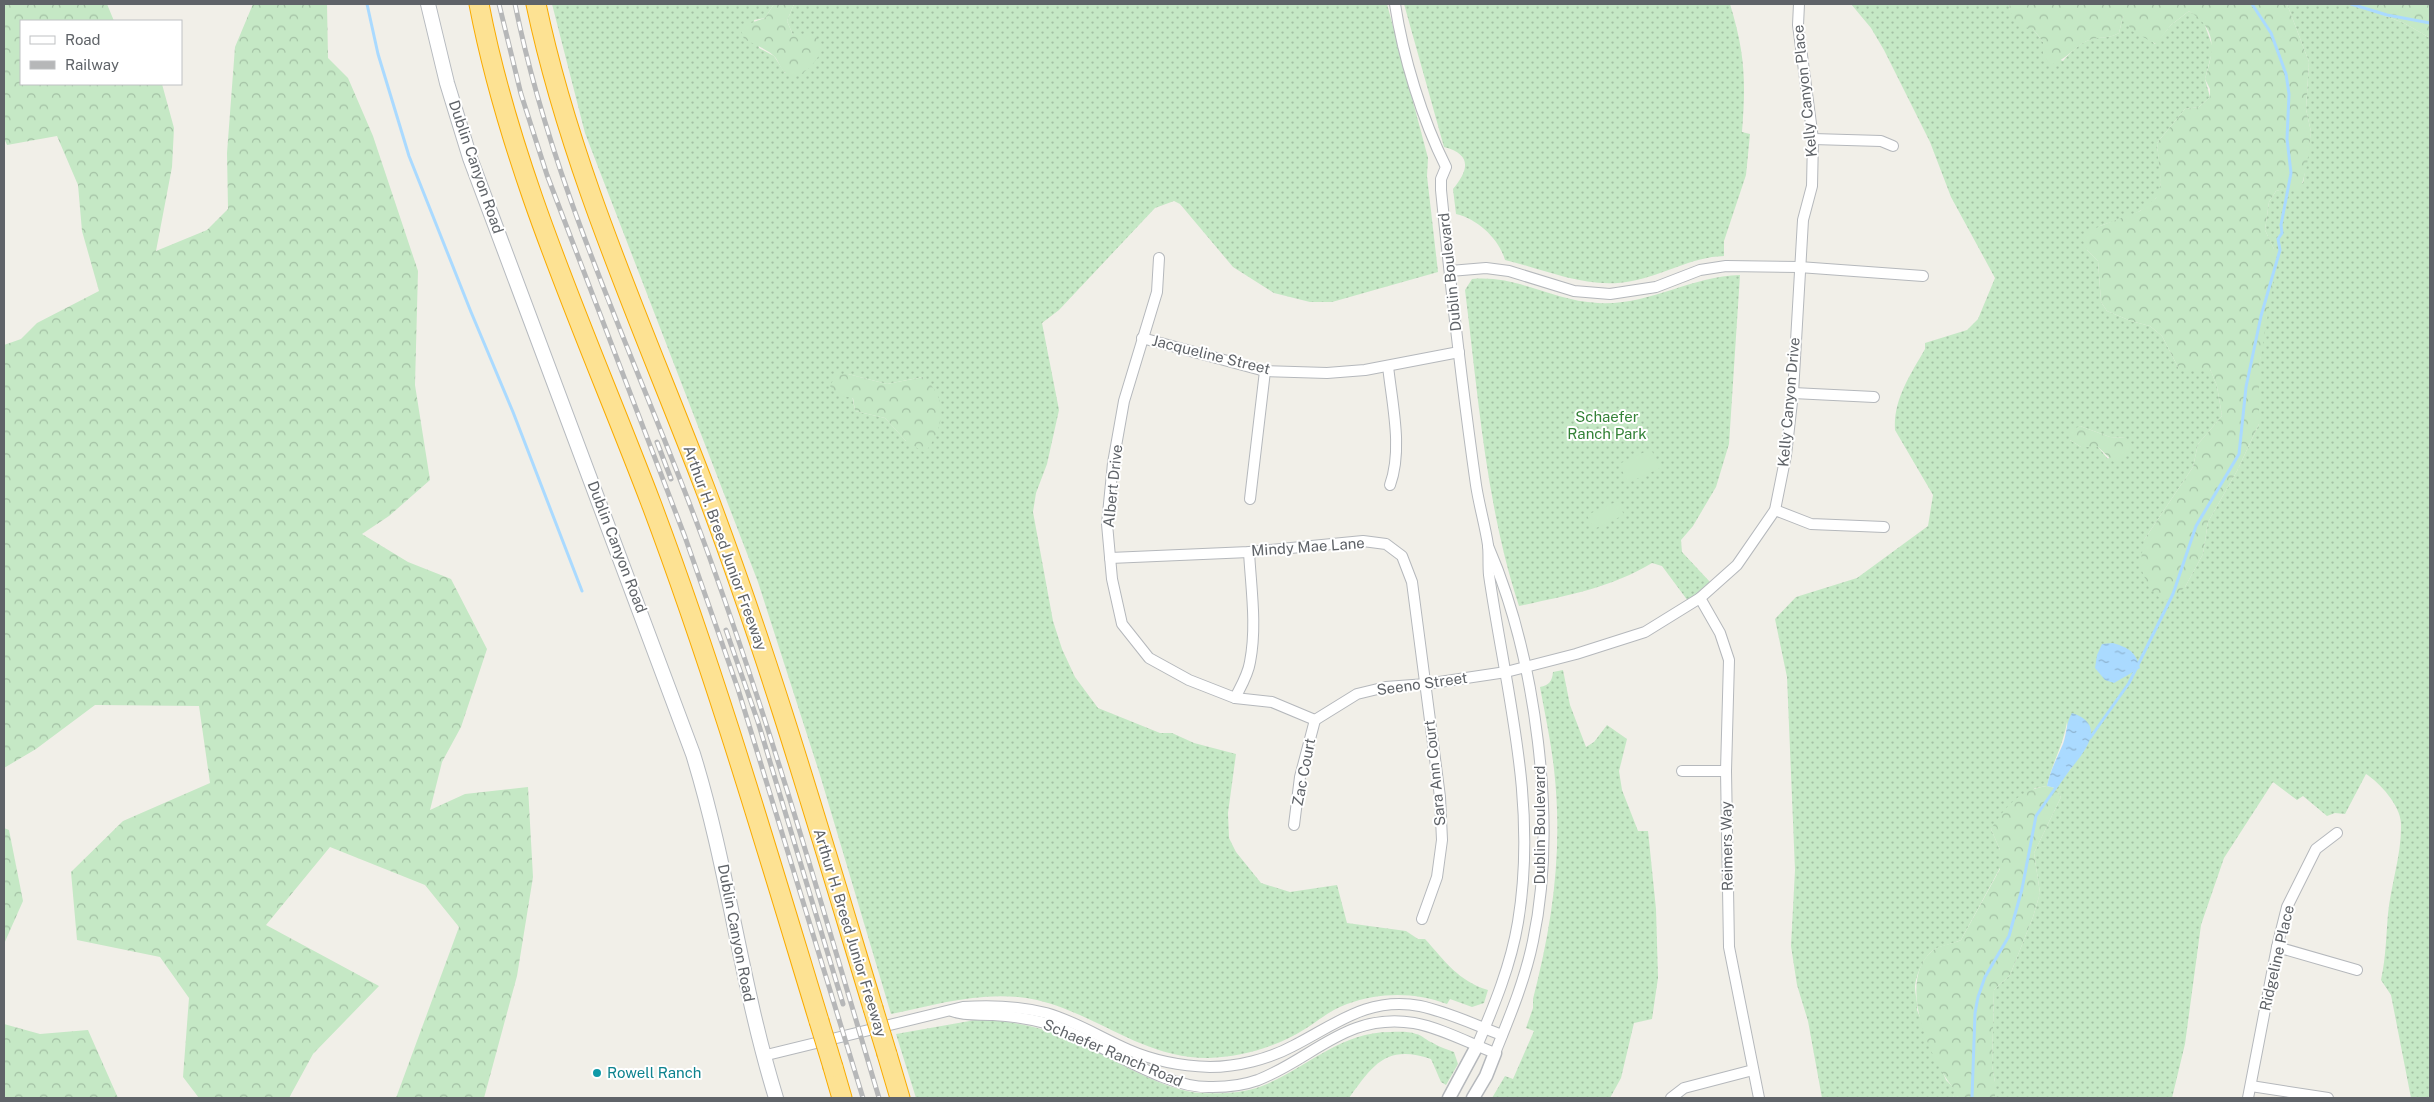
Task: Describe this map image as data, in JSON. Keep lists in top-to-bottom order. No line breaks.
{"streets":{"highway":["Arthur H. Breed Junior Freeway"],"main road":["Dublin Canyon Road"],"street":["Kelly Canyon Place","Dublin Boulevard","Jacqueline Street","Kelly Canyon Drive","Albert Drive","Mindy Mae Lane","Seeno Street","Zac Court","Sara Ann Court","Reimers Way","Ridgeline Place","Schaefer Ranch Road"]},"crossings":[["Kelly Canyon Place","Kelly Canyon Drive"],["Dublin Canyon Road","Schaefer Ranch Road"],["Dublin Boulevard","Jacqueline Street"],["Dublin Boulevard","Kelly Canyon Drive"],["Dublin Boulevard","Seeno Street"],["Dublin Boulevard","Schaefer Ranch Road"],["Jacqueline Street","Albert Drive"],["Kelly Canyon Drive","Seeno Street"],["Kelly Canyon Drive","Reimers Way"],["Albert Drive","Mindy Mae Lane"],["Albert Drive","Seeno Street"],["Albert Drive","Zac Court"],["Mindy Mae Lane","Seeno Street"],["Mindy Mae Lane","Sara Ann Court"],["Seeno Street","Zac Court"],["Seeno Street","Sara Ann Court"]],"parks":["Schaefer Ranch Park"],"places":["Rowell Ranch"],"legend":["Road","Railway"]}
